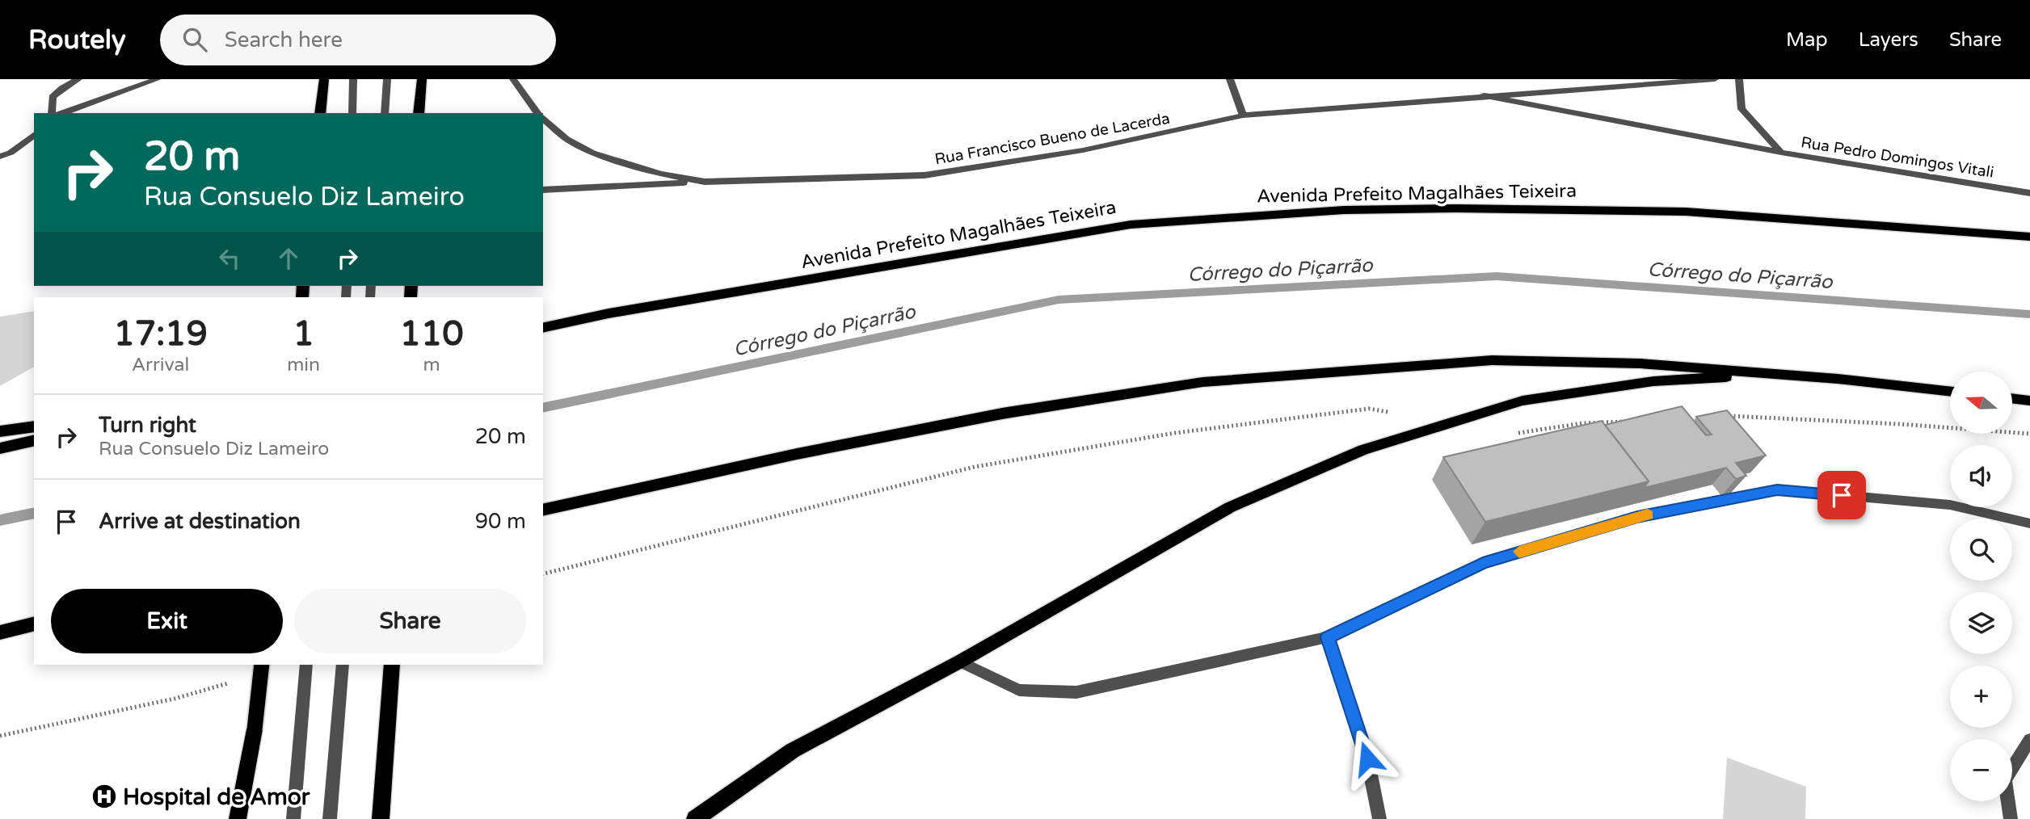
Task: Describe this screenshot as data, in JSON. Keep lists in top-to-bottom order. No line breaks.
{"streets":{"main road":["Avenida Prefeito Magalhães Teixeira"],"street":["Rua Francisco Bueno de Lacerda","Rua Pedro Domingos Vitali"]},"water":["Córrego do Piçarrão"],"places":{"hospital":["Hospital de Amor"]},"north":"left","page":{"header":"Routely","search":"Search here","nav":["Map","Layers","Share"],"turn":["20 m","Rua Consuelo Diz Lameiro"],"eta":["17:19","Arrival","1","min","110","m"],"map_buttons":["+","−"],"list":[{"name":"Turn right","note":"Rua Consuelo Diz Lameiro","value":"20 m"},{"name":"Arrive at destination","value":"90 m"}],"buttons":["Exit","Share"]}}
